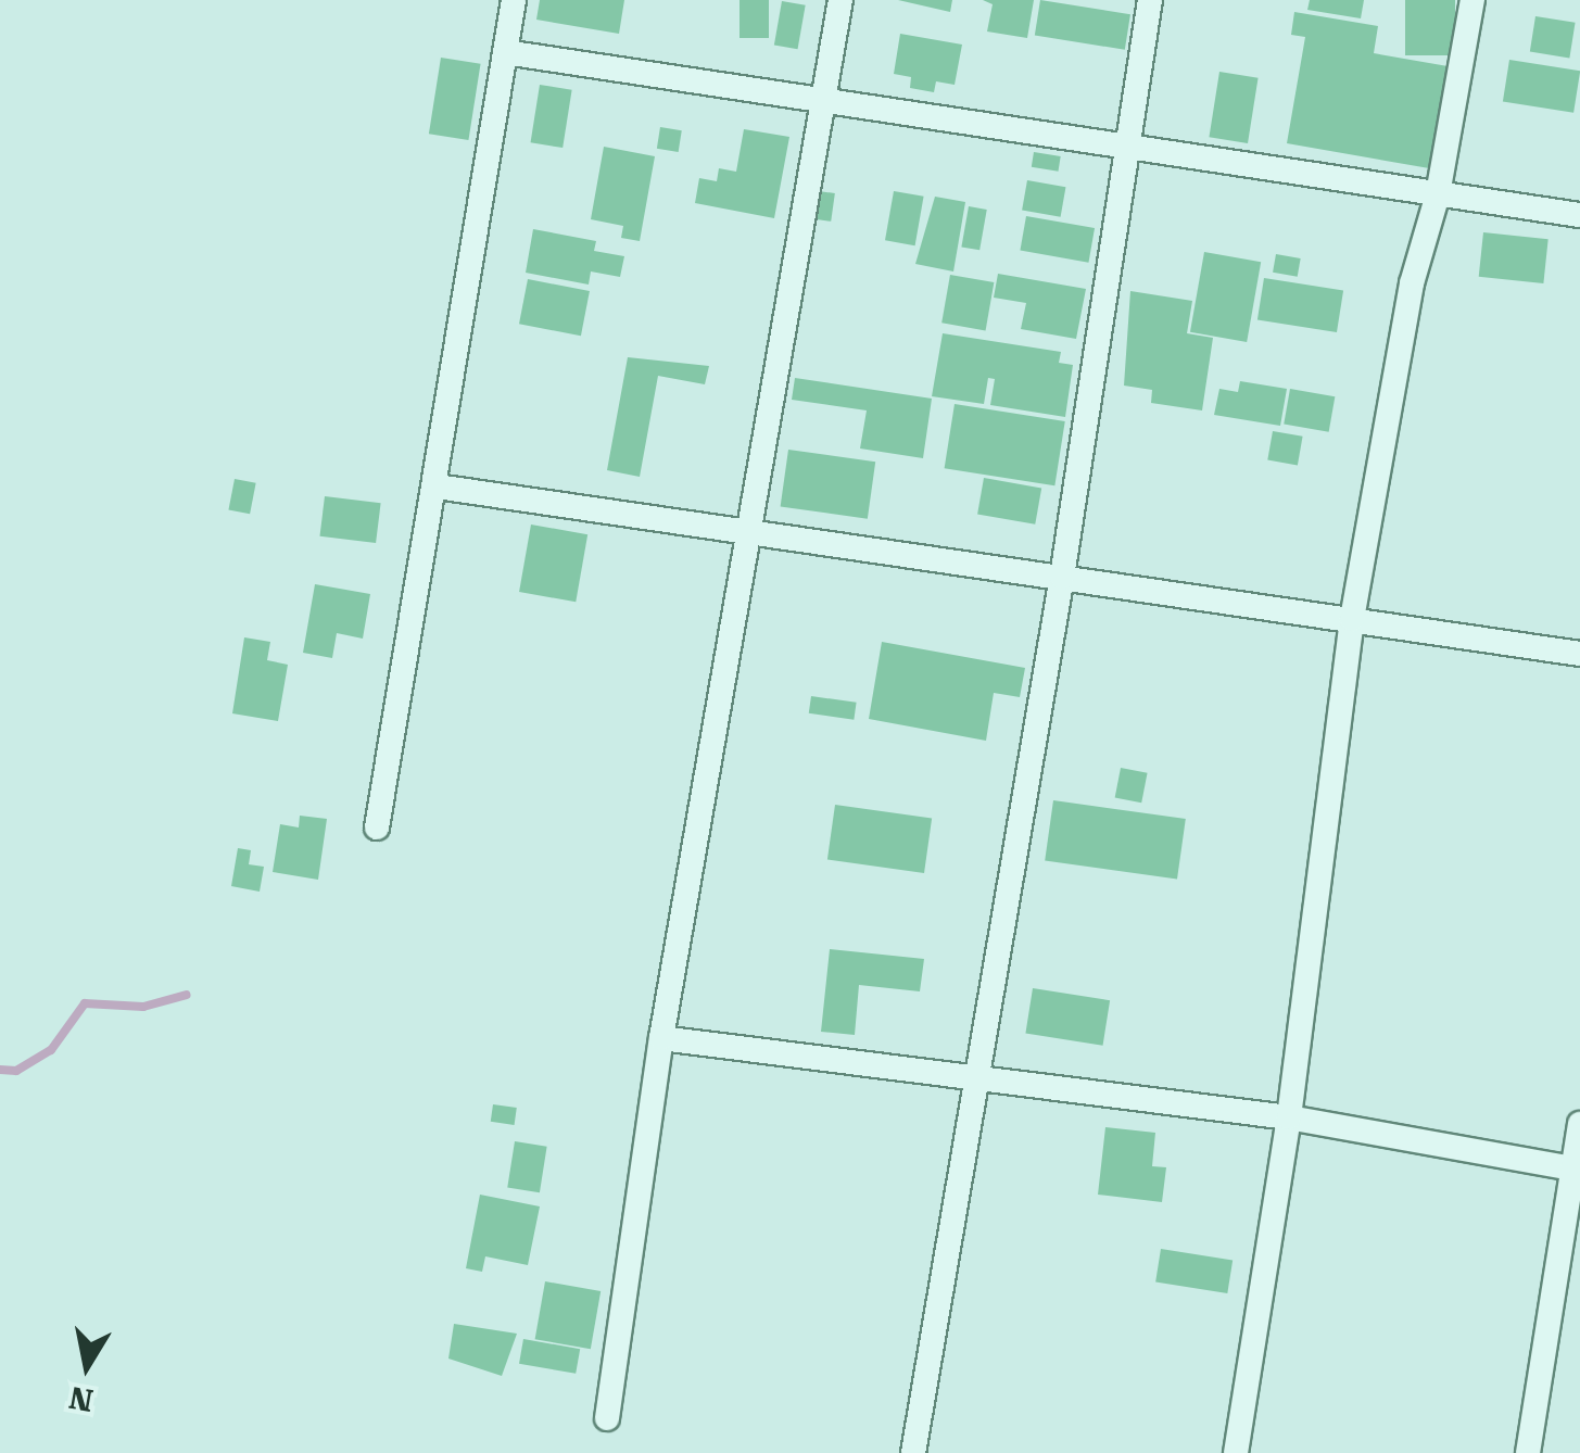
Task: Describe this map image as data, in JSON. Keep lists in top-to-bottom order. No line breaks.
{"north":"bottom"}
